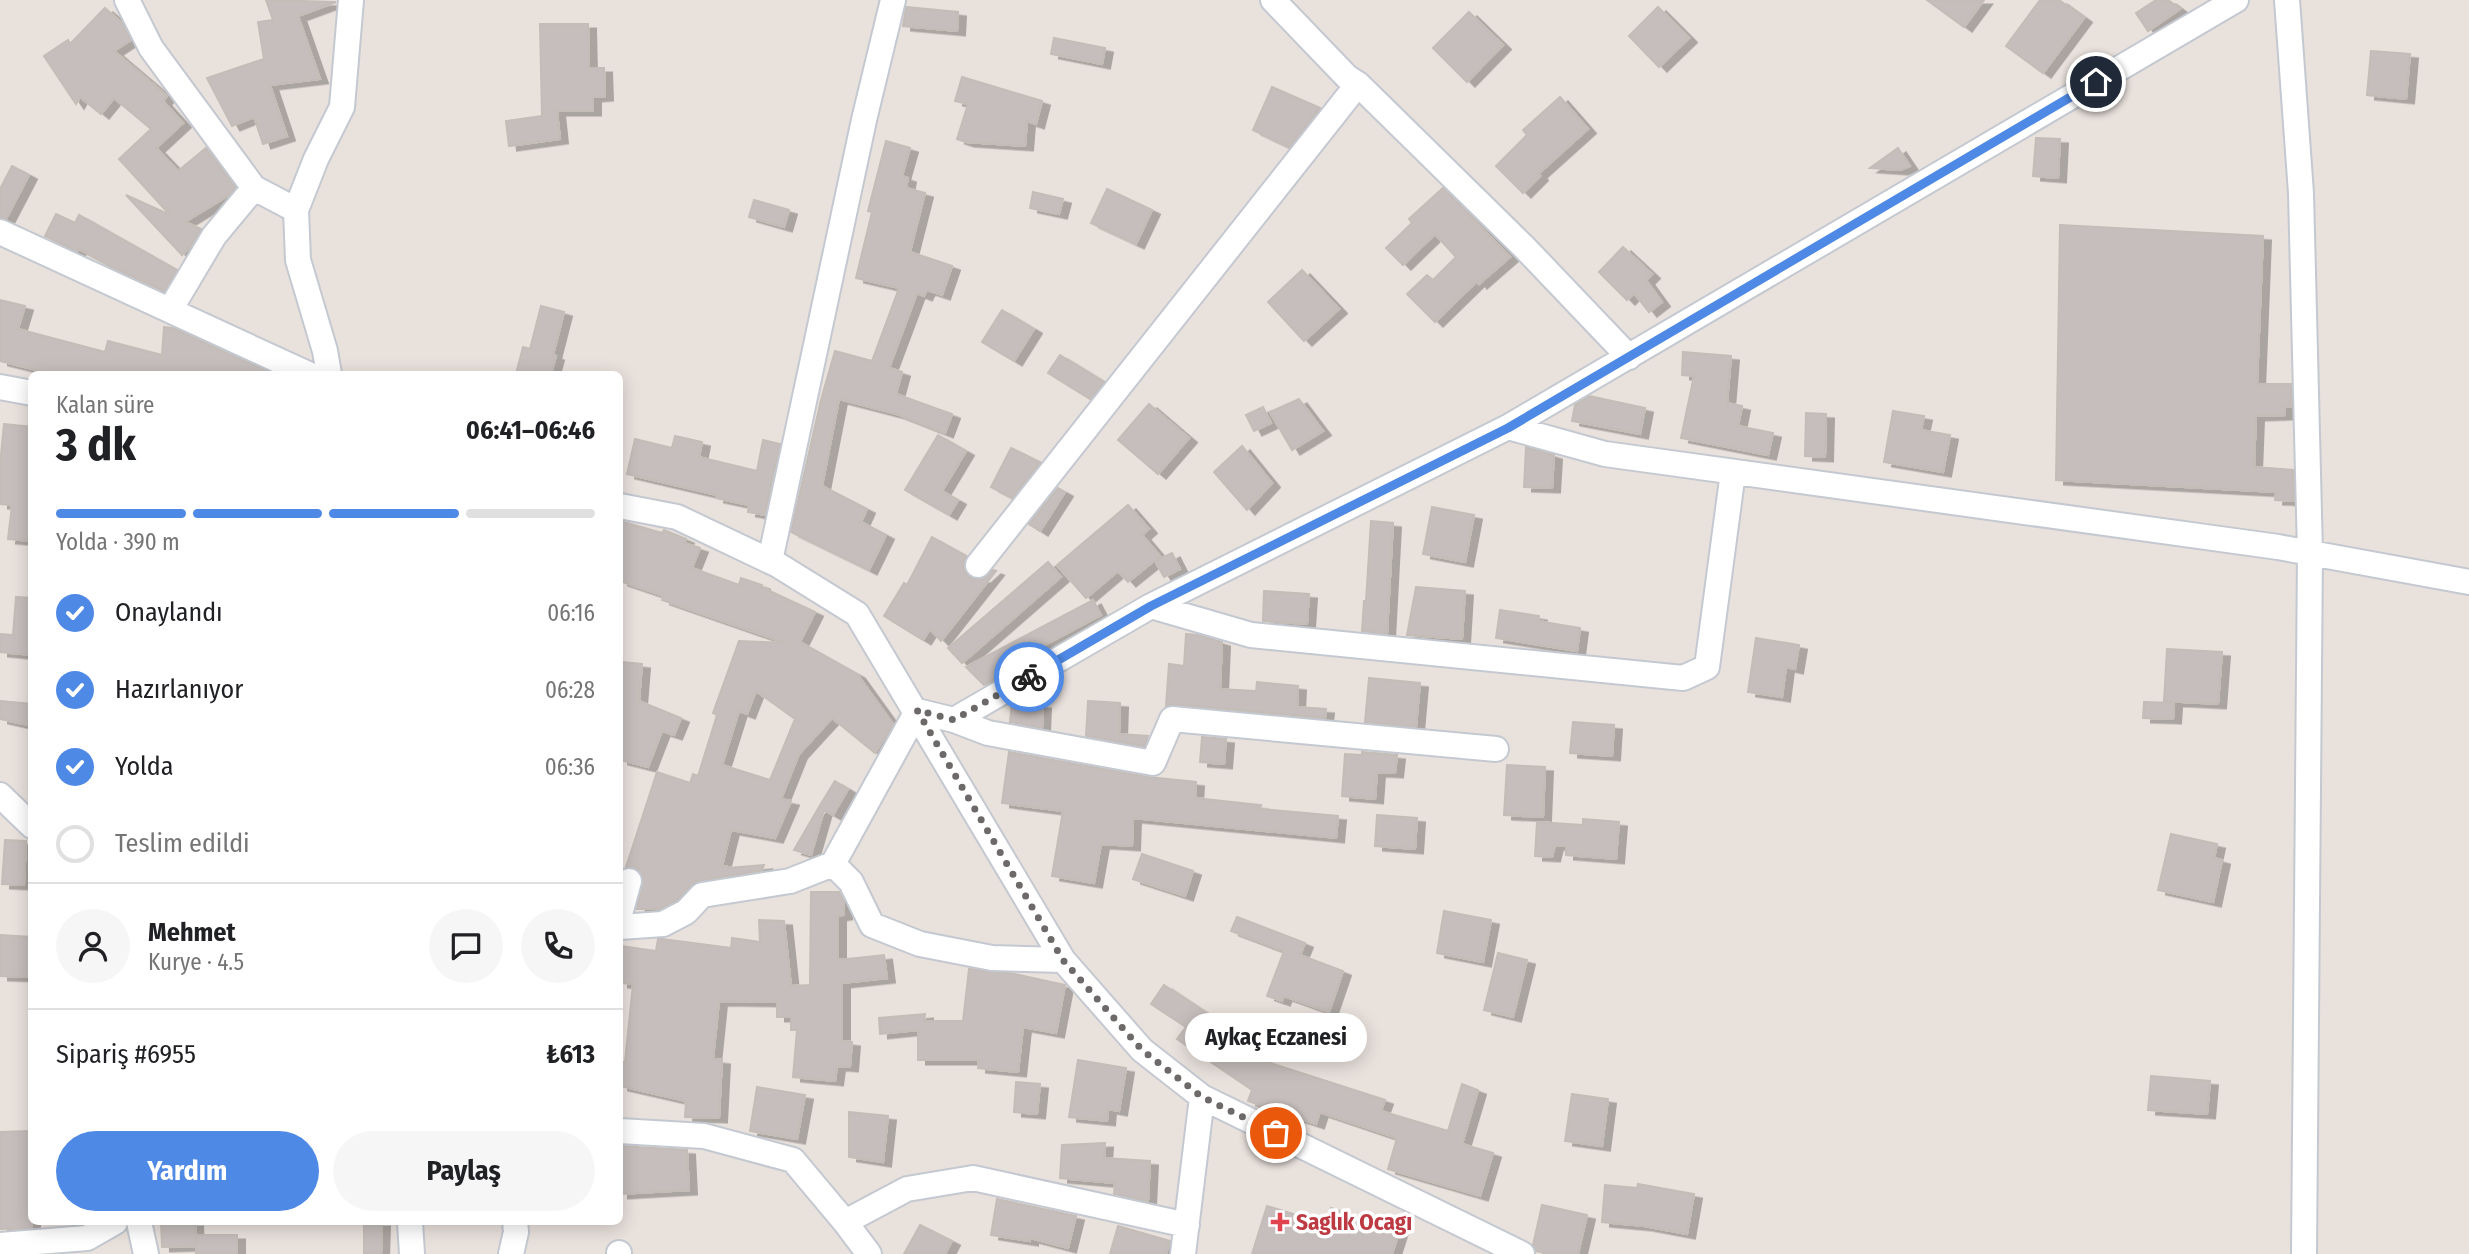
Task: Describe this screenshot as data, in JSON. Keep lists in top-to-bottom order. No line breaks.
{"places":{"other":["Aykaç Eczanesi"],"health":["Saglık Ocagı"]},"page":{"heading":["3 dk","Kalan süre","06:41–06:46"],"panel":["Mehmet","Kurye · 4.5","Sipariş #6955","₺613"],"bar":"Yolda · 390 m","list":[["Onaylandı","06:16"],["Hazırlanıyor","06:28"],["Yolda","06:36"],"Teslim edildi"],"bubble":"Aykaç Eczanesi","buttons":["Yardım","Paylaş"]}}
